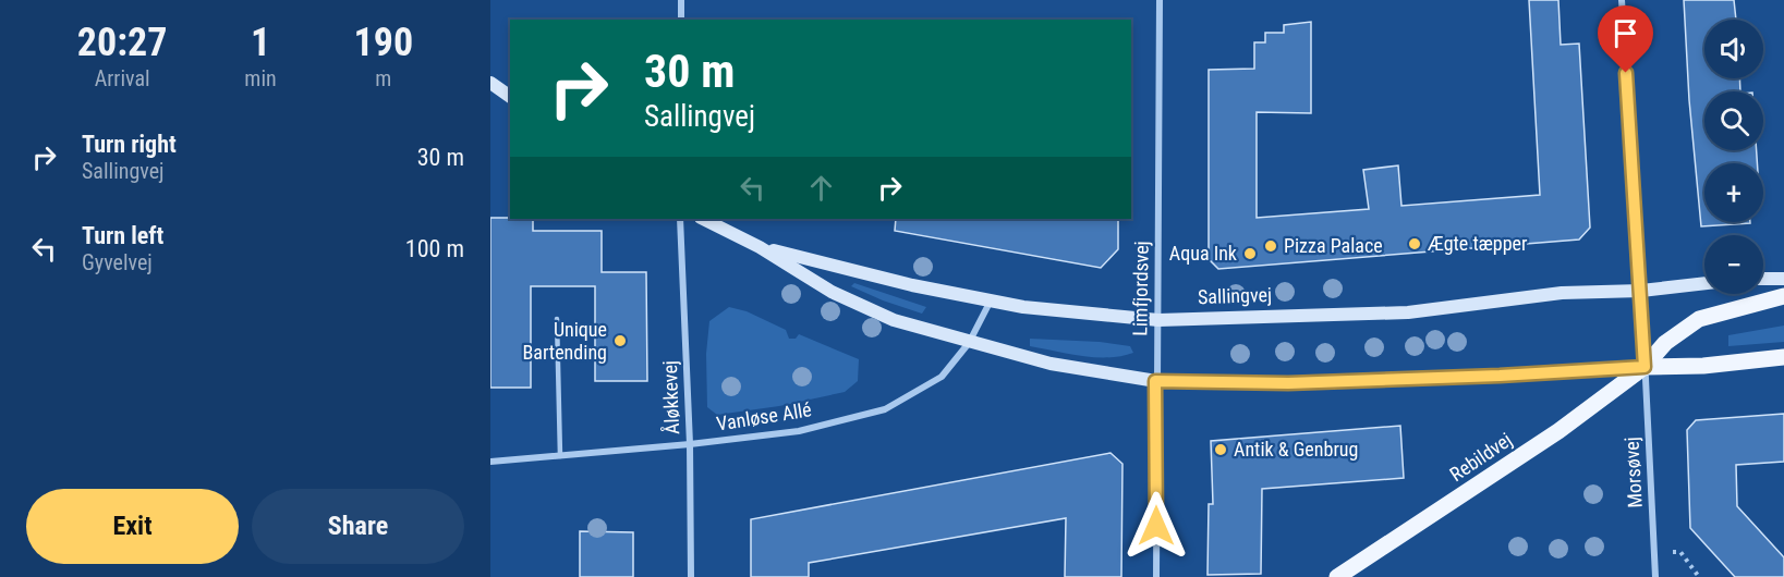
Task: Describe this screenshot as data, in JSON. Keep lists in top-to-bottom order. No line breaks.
{"streets":{"main road":["Sallingvej","Rebildvej"],"street":["Limfjordsvej","Åløkkevej","Vanløse Allé","Morsøvej"]},"crossings":[["Limfjordsvej","Sallingvej"],["Sallingvej","Vanløse Allé"],["Sallingvej","Rebildvej"],["Sallingvej","Morsøvej"],["Åløkkevej","Vanløse Allé"],["Rebildvej","Morsøvej"]],"places":["Ægte tæpper","Pizza Palace","Aqua Ink","Unique Bartending","Antik & Genbrug"],"page":{"eta":["20:27","Arrival","1","min","190","m"],"map_buttons":["+","−"],"turn":["30 m","Sallingvej"],"list":[{"name":"Turn right","note":"Sallingvej","value":"30 m"},{"name":"Turn left","note":"Gyvelvej","value":"100 m"}],"buttons":["Exit","Share"]}}
